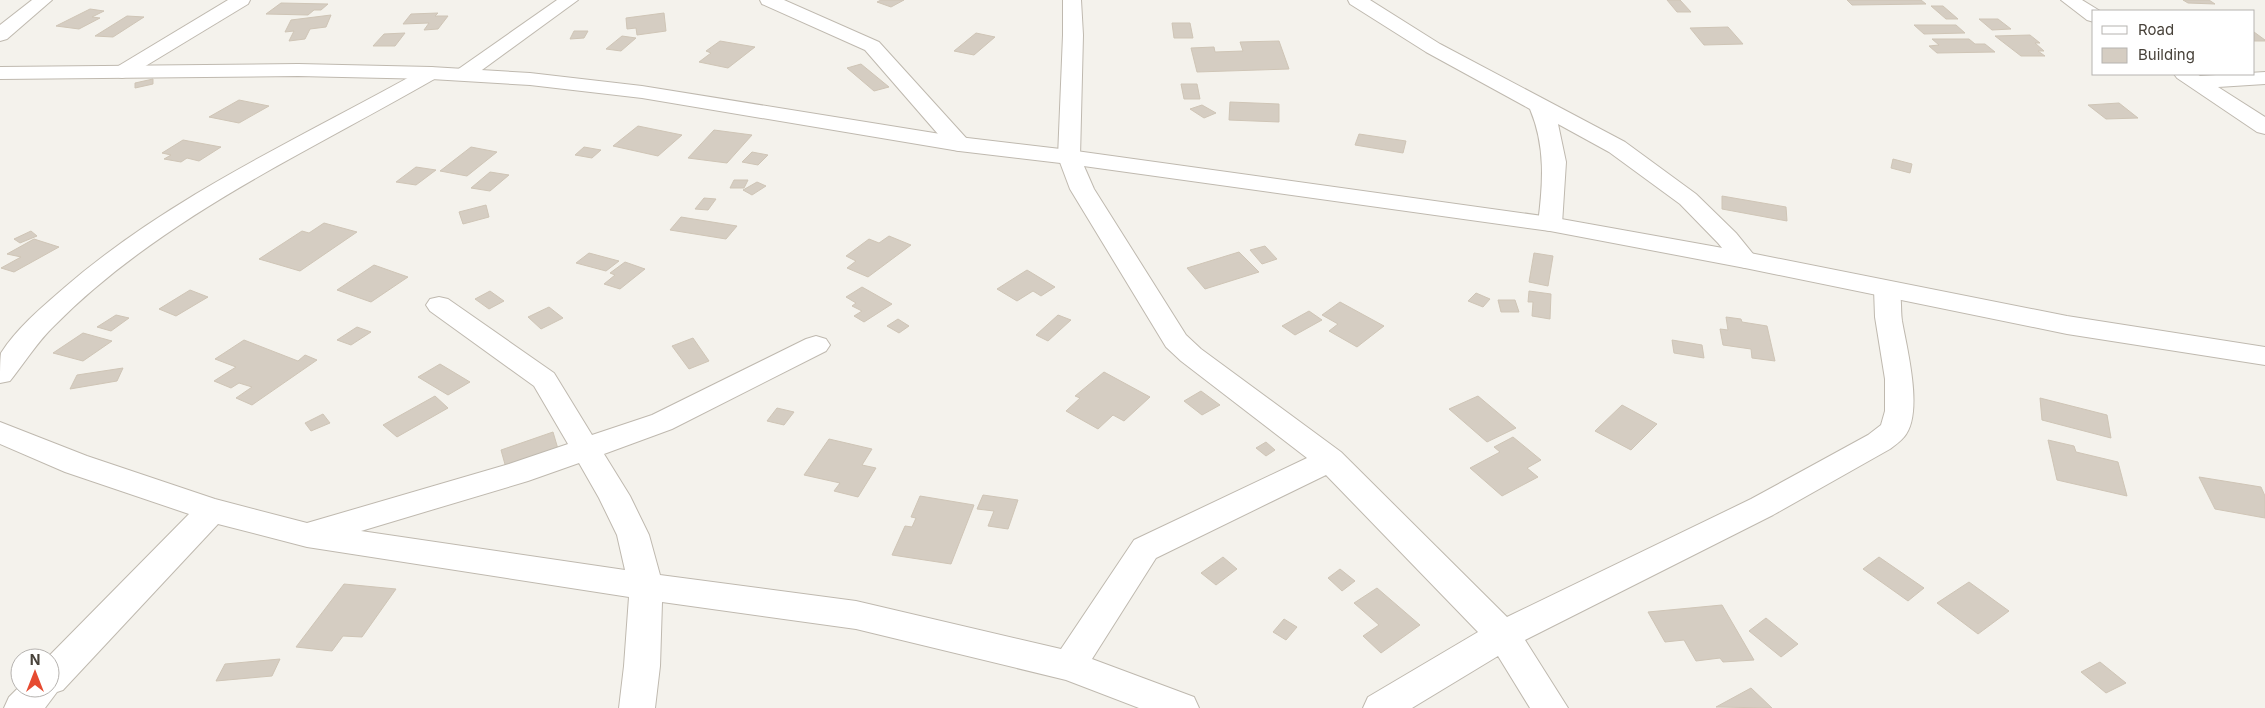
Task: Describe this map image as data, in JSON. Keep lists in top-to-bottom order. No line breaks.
{"legend":["Road","Building"],"north":"top"}
